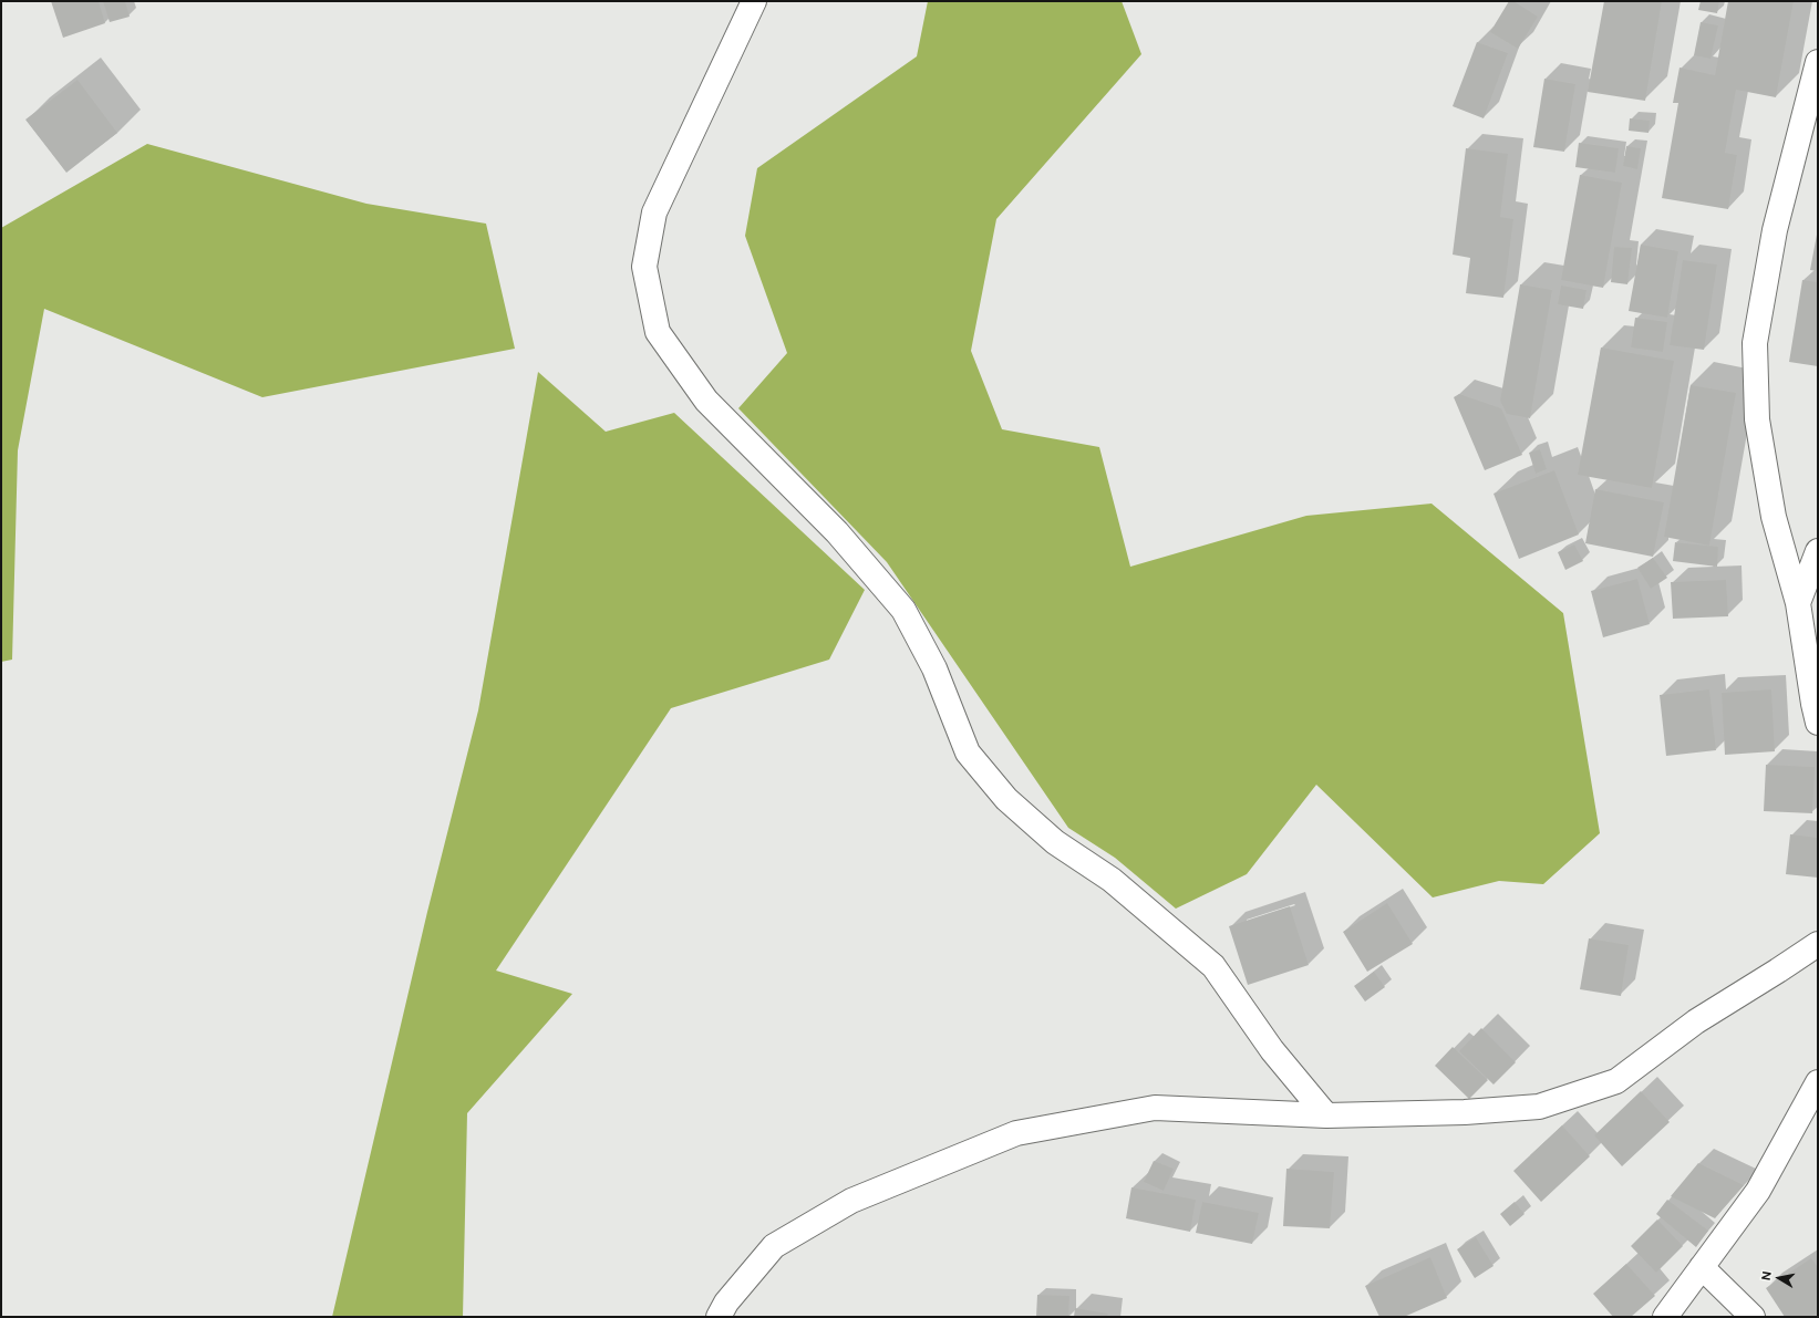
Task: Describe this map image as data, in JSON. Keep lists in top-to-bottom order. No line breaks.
{"north":"left"}
